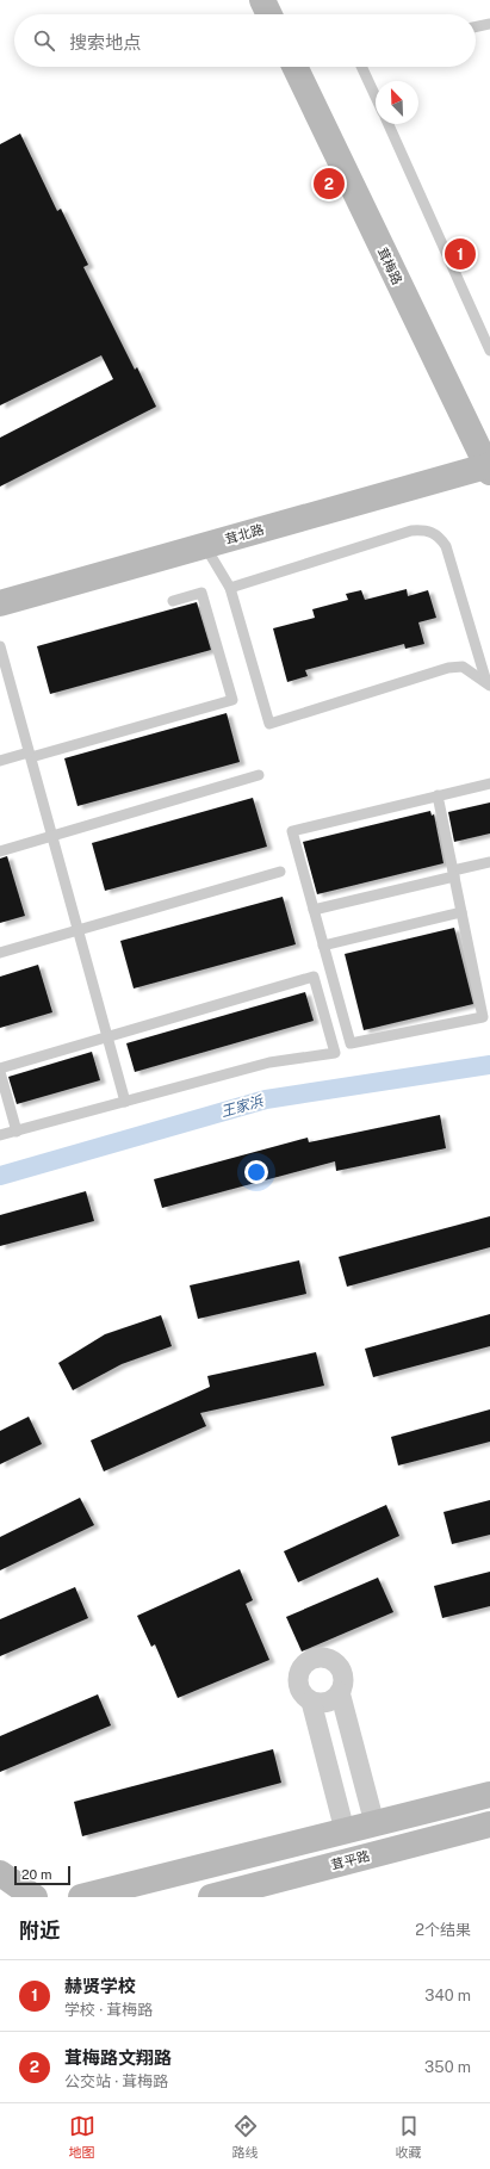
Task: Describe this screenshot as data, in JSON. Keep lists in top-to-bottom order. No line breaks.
{"streets":{"street":["茸梅路","茸北路","茸平路"]},"crossings":[["茸梅路","茸北路"]],"water":["王家浜"],"scale_bar":"20 m","north":"top left","page":{"search":"搜索地点","pins":["2","1"],"scale":"20 m","heading":["附近","2个结果"],"list":[{"mark":"1","name":"赫贤学校","note":"学校 · 茸梅路","value":"340 m"},{"mark":"2","name":"茸梅路文翔路","note":"公交站 · 茸梅路","value":"350 m"}],"nav":["地图","路线","收藏"]}}
